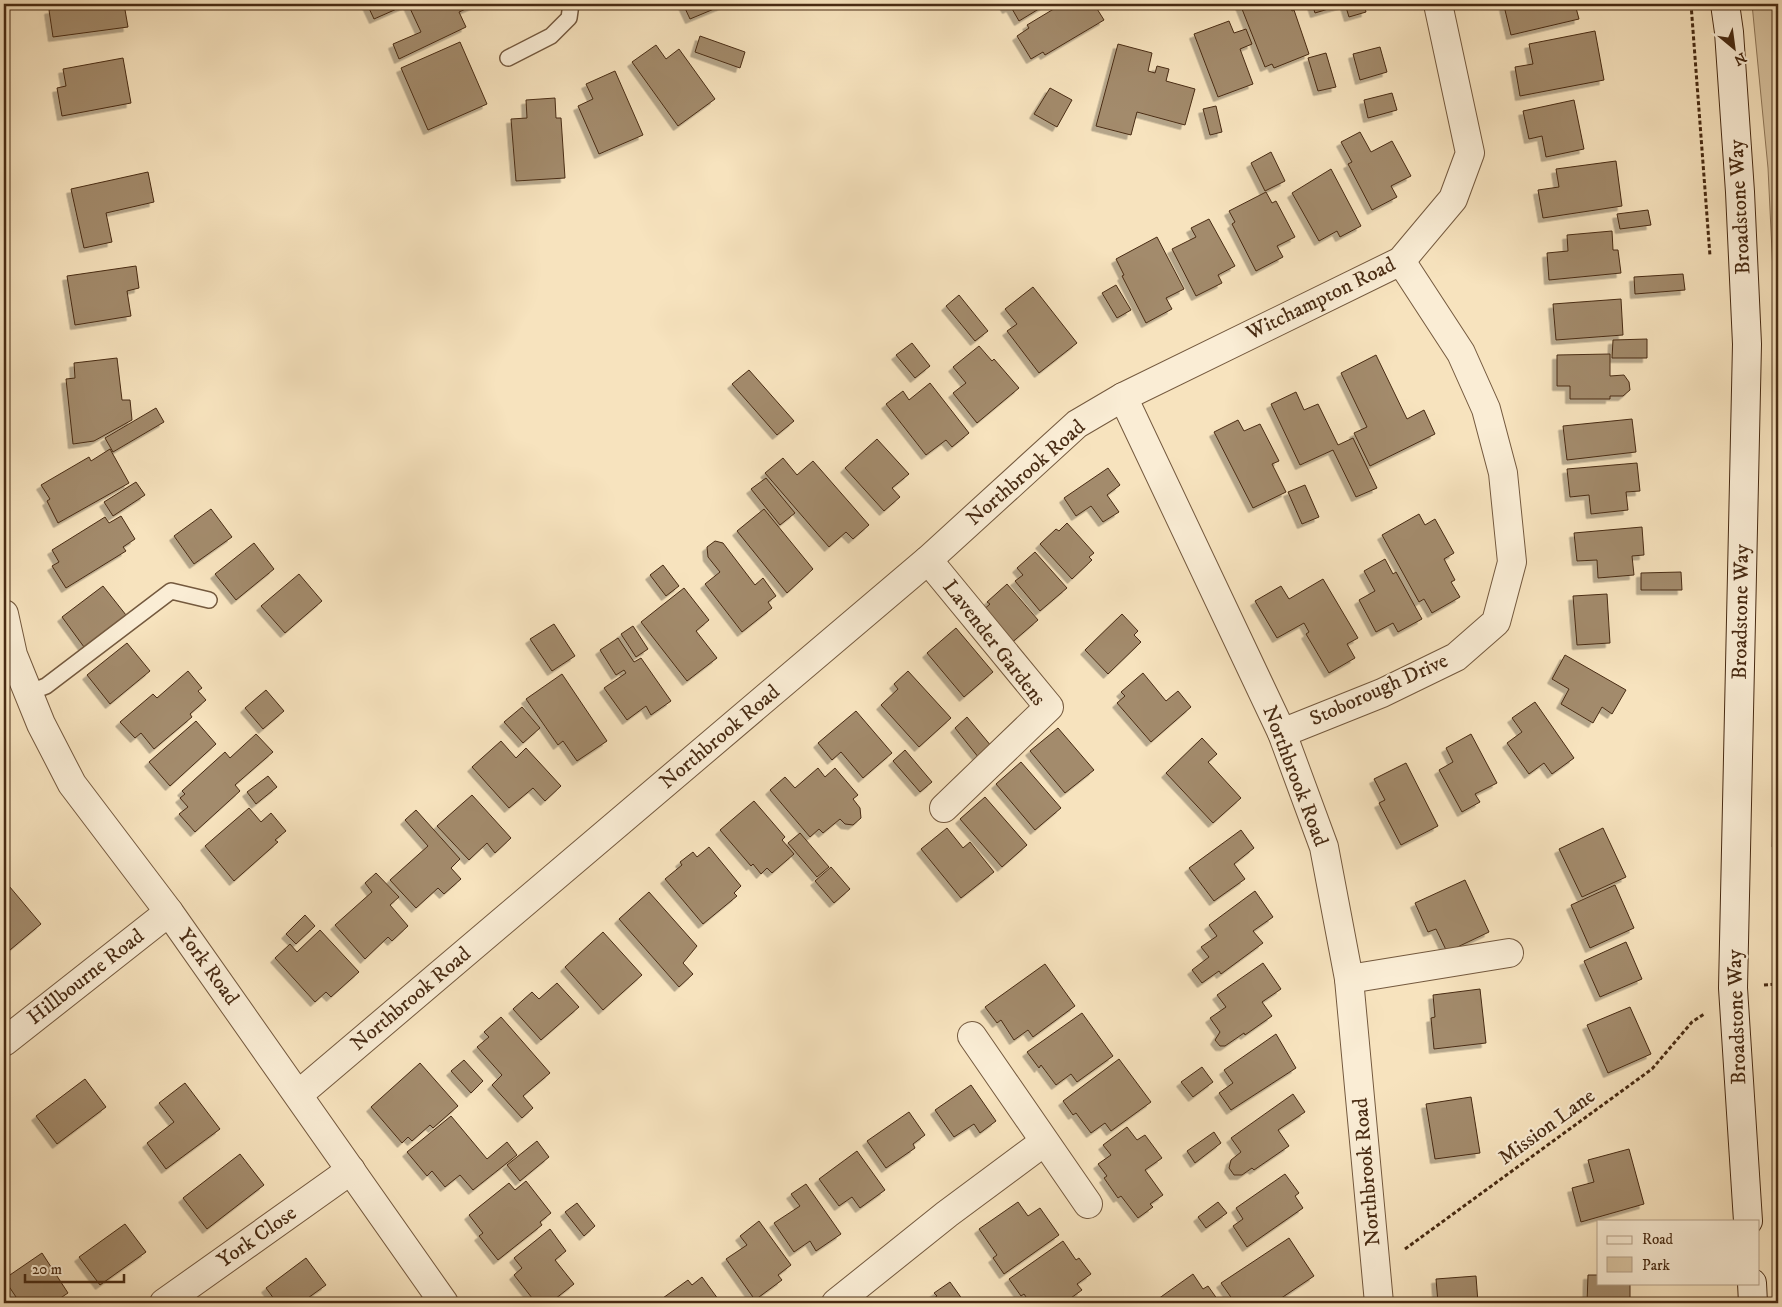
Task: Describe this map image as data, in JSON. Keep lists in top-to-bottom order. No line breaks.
{"streets":{"street":["Broadstone Way","Witchampton Road","Northbrook Road","Lavender Gardens","Stoborough Drive","York Road","Hillbourne Road","York Close"],"path":["Mission Lane"]},"crossings":[["Witchampton Road","Northbrook Road"],["Witchampton Road","Stoborough Drive"],["Northbrook Road","Lavender Gardens"],["Northbrook Road","Stoborough Drive"],["Northbrook Road","York Road"],["Northbrook Road","Mission Lane"],["York Road","Hillbourne Road"],["York Road","York Close"]],"legend":["Road","Park"],"scale_bar":"20 m","north":"bottom right"}
